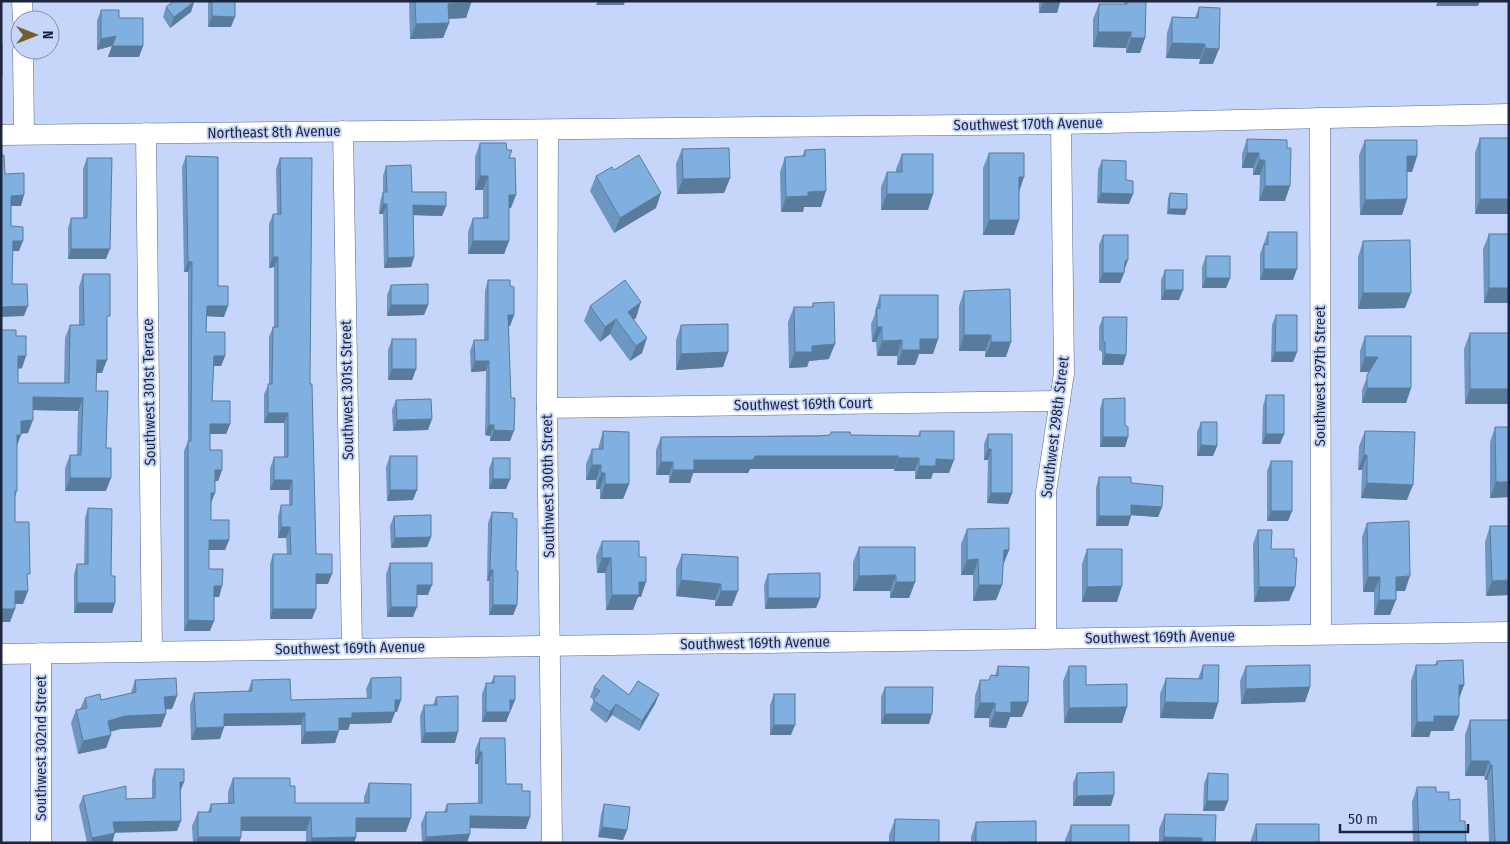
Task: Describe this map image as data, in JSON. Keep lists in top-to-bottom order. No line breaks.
{"streets":{"street":["Southwest 170th Avenue","Northeast 8th Avenue","Southwest 297th Street","Southwest 301st Street","Southwest 301st Terrace","Southwest 169th Court","Southwest 298th Street","Southwest 300th Street","Southwest 169th Avenue","Southwest 302nd Street"]},"crossings":[["Southwest 170th Avenue","Northeast 8th Avenue"],["Southwest 170th Avenue","Southwest 297th Street"],["Southwest 170th Avenue","Southwest 298th Street"],["Southwest 170th Avenue","Southwest 300th Street"],["Northeast 8th Avenue","Southwest 301st Street"],["Northeast 8th Avenue","Southwest 301st Terrace"],["Northeast 8th Avenue","Southwest 300th Street"],["Southwest 297th Street","Southwest 169th Avenue"],["Southwest 301st Street","Southwest 169th Avenue"],["Southwest 301st Terrace","Southwest 169th Avenue"],["Southwest 169th Court","Southwest 298th Street"],["Southwest 169th Court","Southwest 300th Street"],["Southwest 298th Street","Southwest 169th Avenue"],["Southwest 300th Street","Southwest 169th Avenue"],["Southwest 169th Avenue","Southwest 302nd Street"]],"scale_bar":"50 m","north":"right"}
